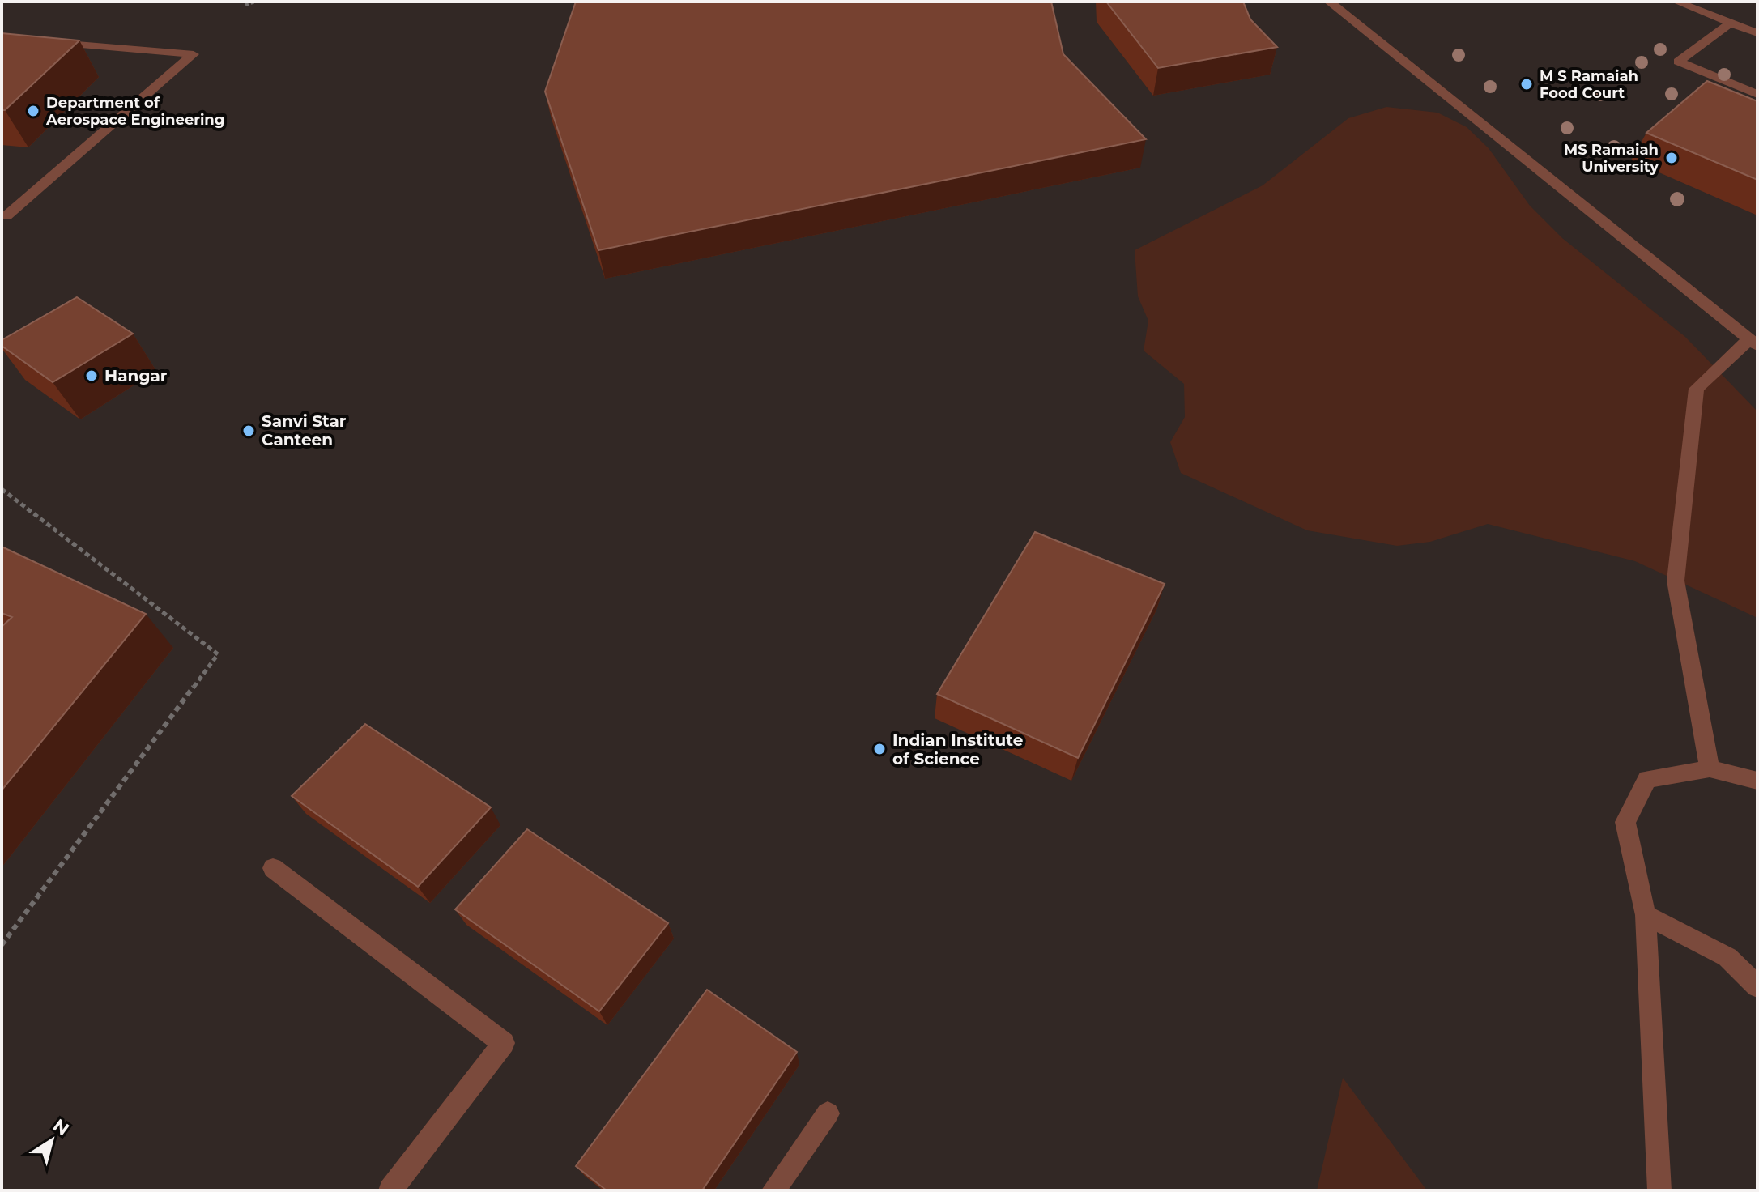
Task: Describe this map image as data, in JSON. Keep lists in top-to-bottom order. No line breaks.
{"places":["M S Ramaiah Food Court","Department of Aerospace Engineering","MS Ramaiah University","Hangar","Sanvi Star Canteen","Indian Institute of Science"],"north":"top right"}
